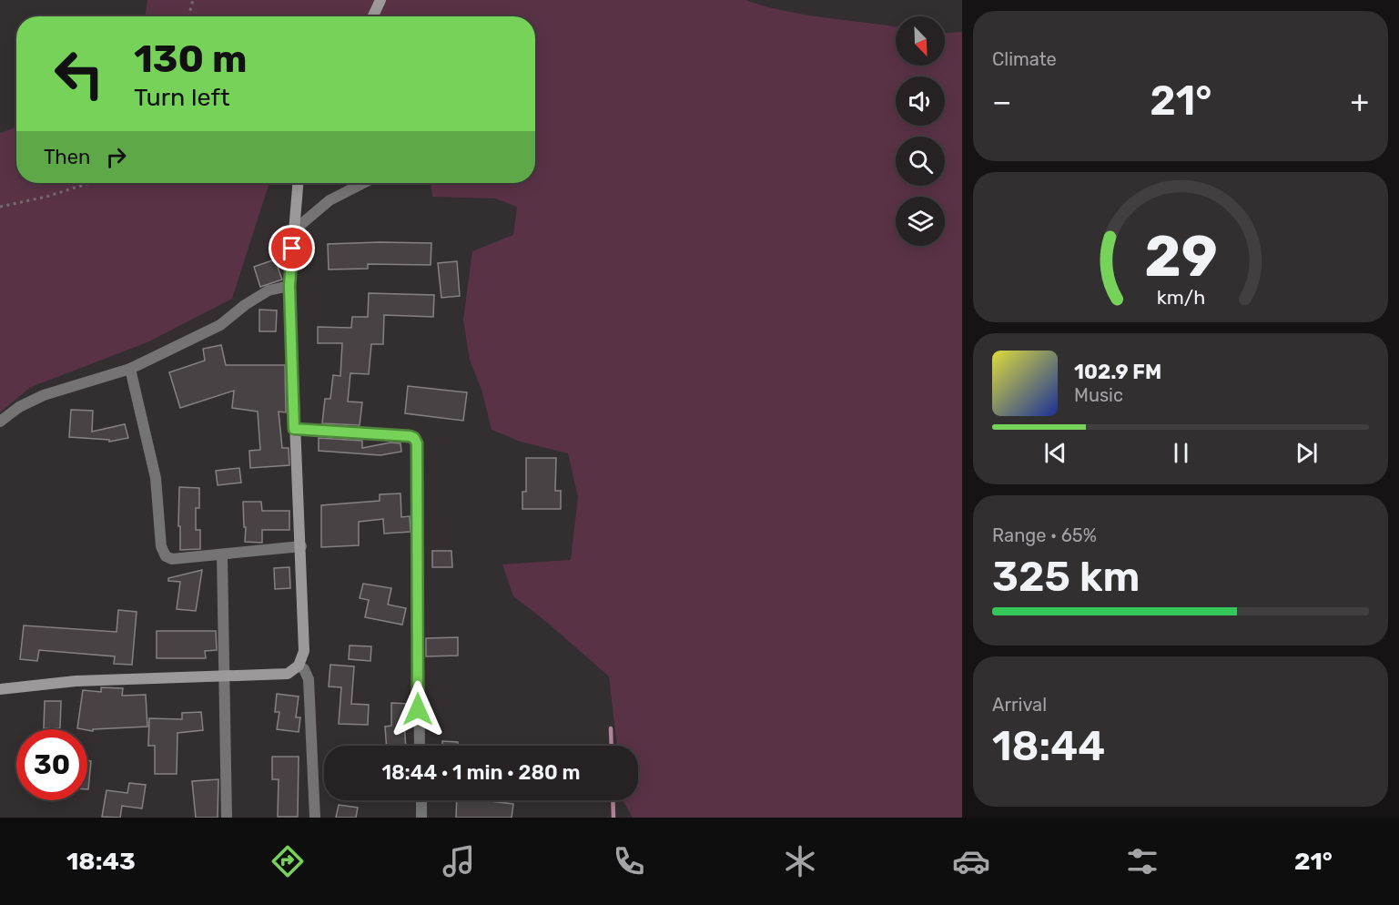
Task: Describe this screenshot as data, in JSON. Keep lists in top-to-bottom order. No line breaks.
{"north":"bottom right","page":{"tile":["Climate",["Range · 65%","325 km"],["Arrival","18:44"]],"turn":["130 m","Turn left"],"heat":["−","21°","+"],"then":"Then","song":["102.9 FM","Music"],"limit":"30","trip":"18:44 · 1 min · 280 m","tabs":["18:43","21°"],"gauge":["29","km/h"]}}
